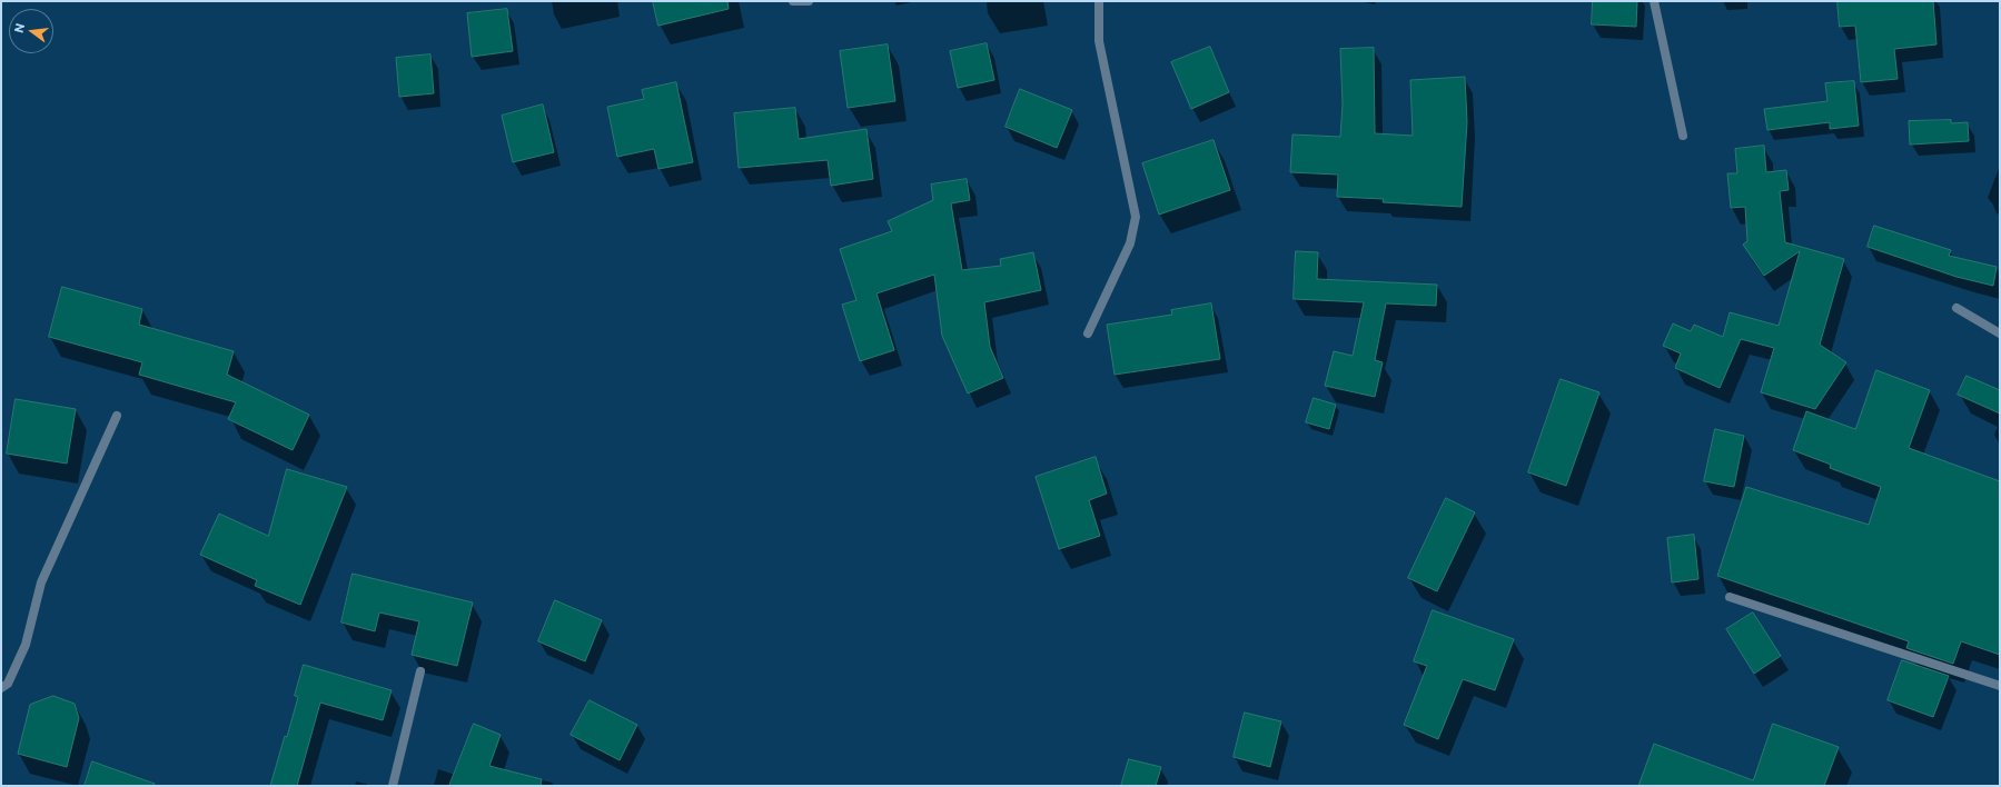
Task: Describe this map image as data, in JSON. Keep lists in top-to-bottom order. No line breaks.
{"north":"left"}
